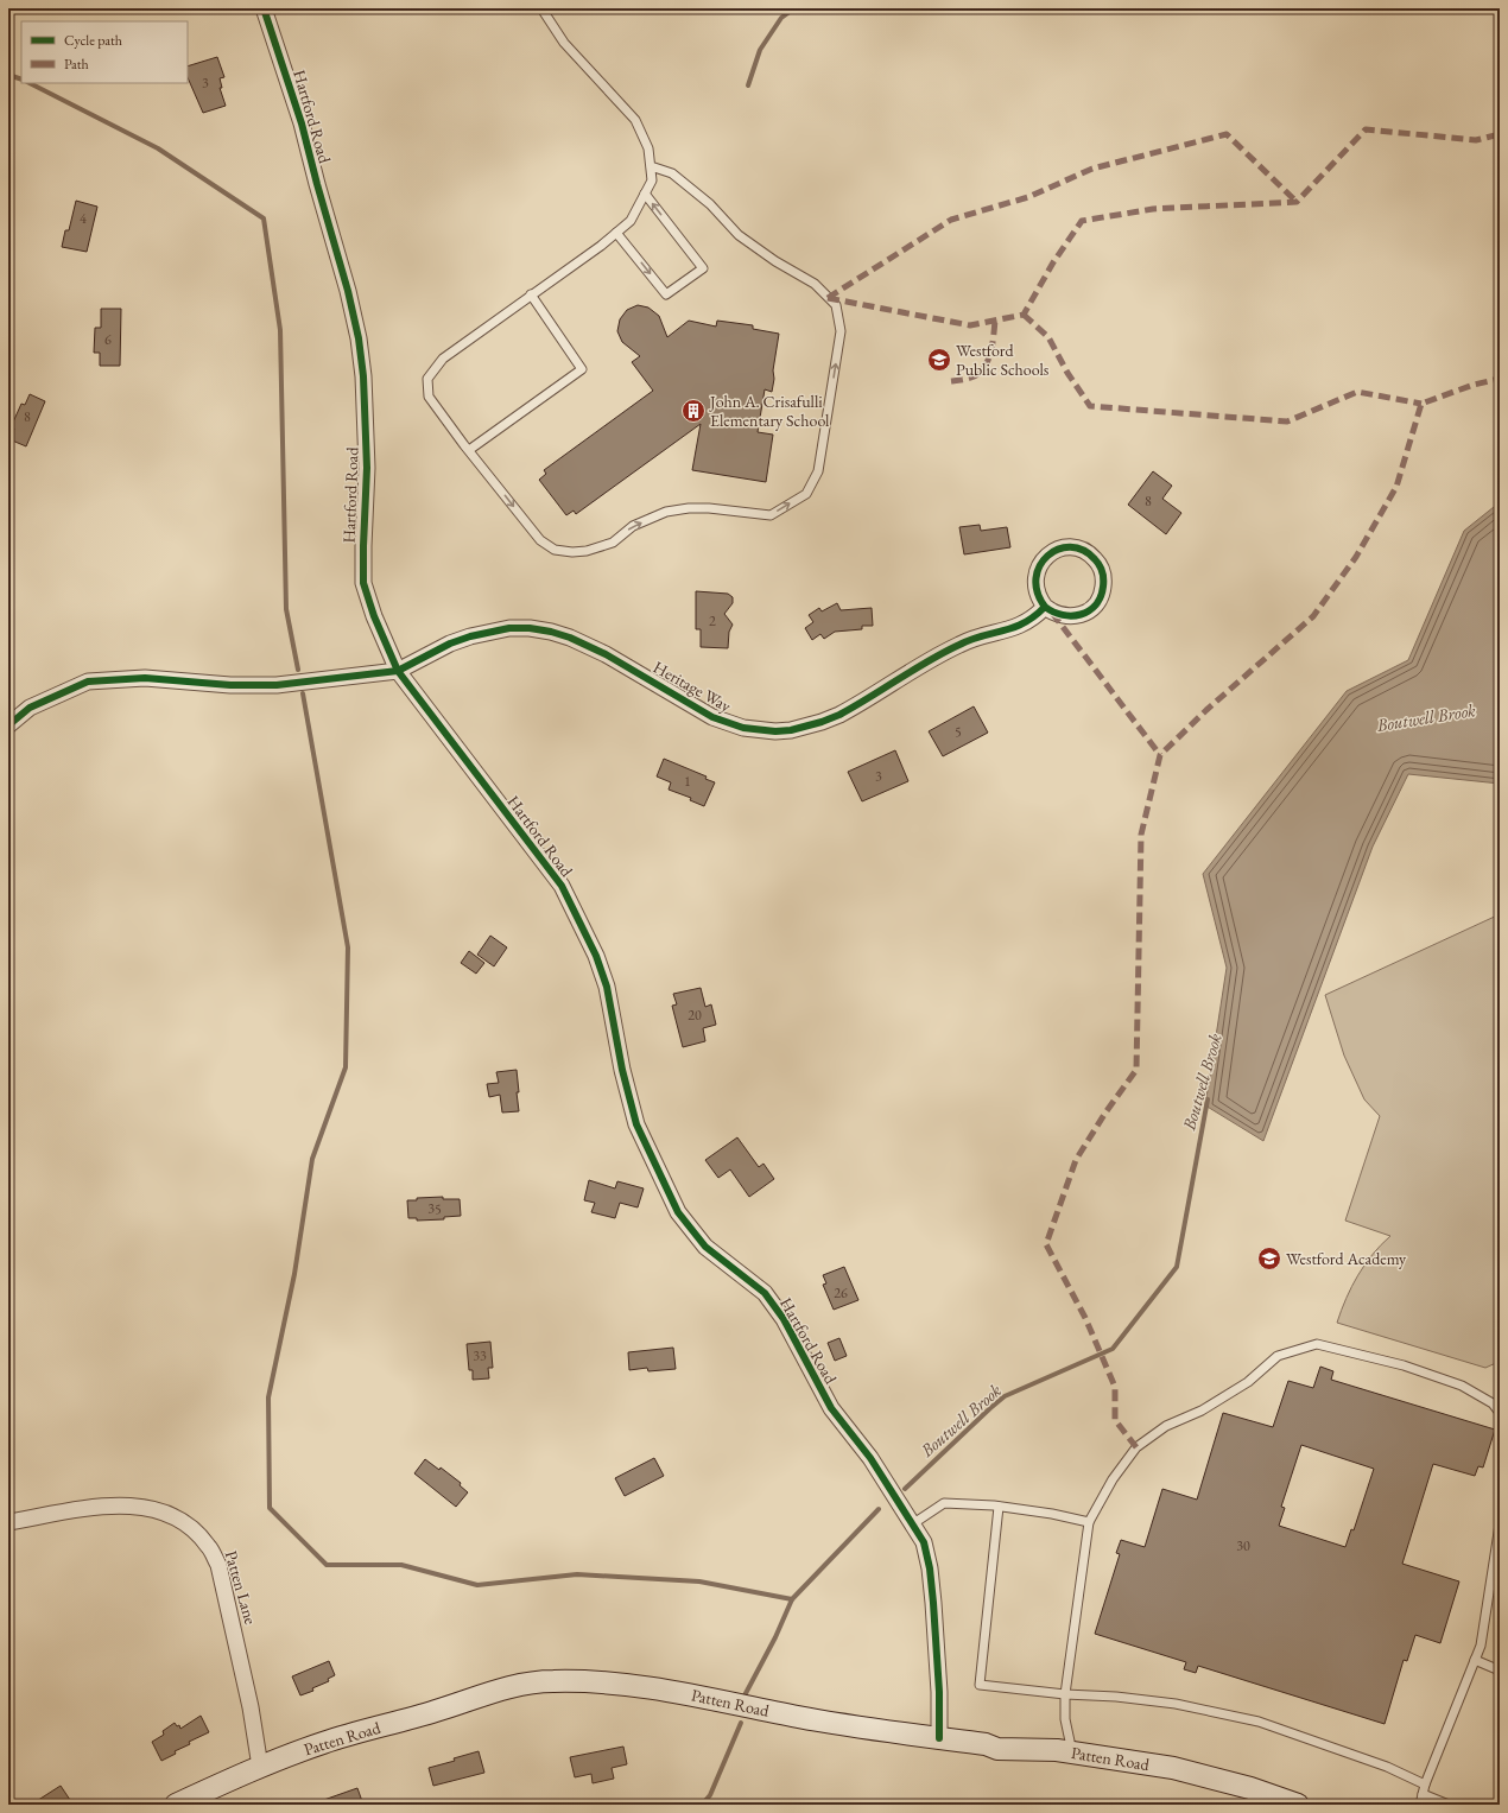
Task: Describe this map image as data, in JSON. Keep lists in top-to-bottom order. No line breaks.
{"streets":{"street":["Hartford Road","Heritage Way","Patten Lane","Patten Road"]},"crossings":[["Hartford Road","Heritage Way"],["Hartford Road","Patten Road"],["Patten Lane","Patten Road"]],"water":["Boutwell Brook"],"places":{"school or university":["Westford Public Schools","Westford Academy"],"building":["John A. Crisafulli Elementary School"]},"house_numbers":["3","4","6","8","8","2","5","3","1","20","35","26","33","30"],"legend":["Cycle path","Path"]}
